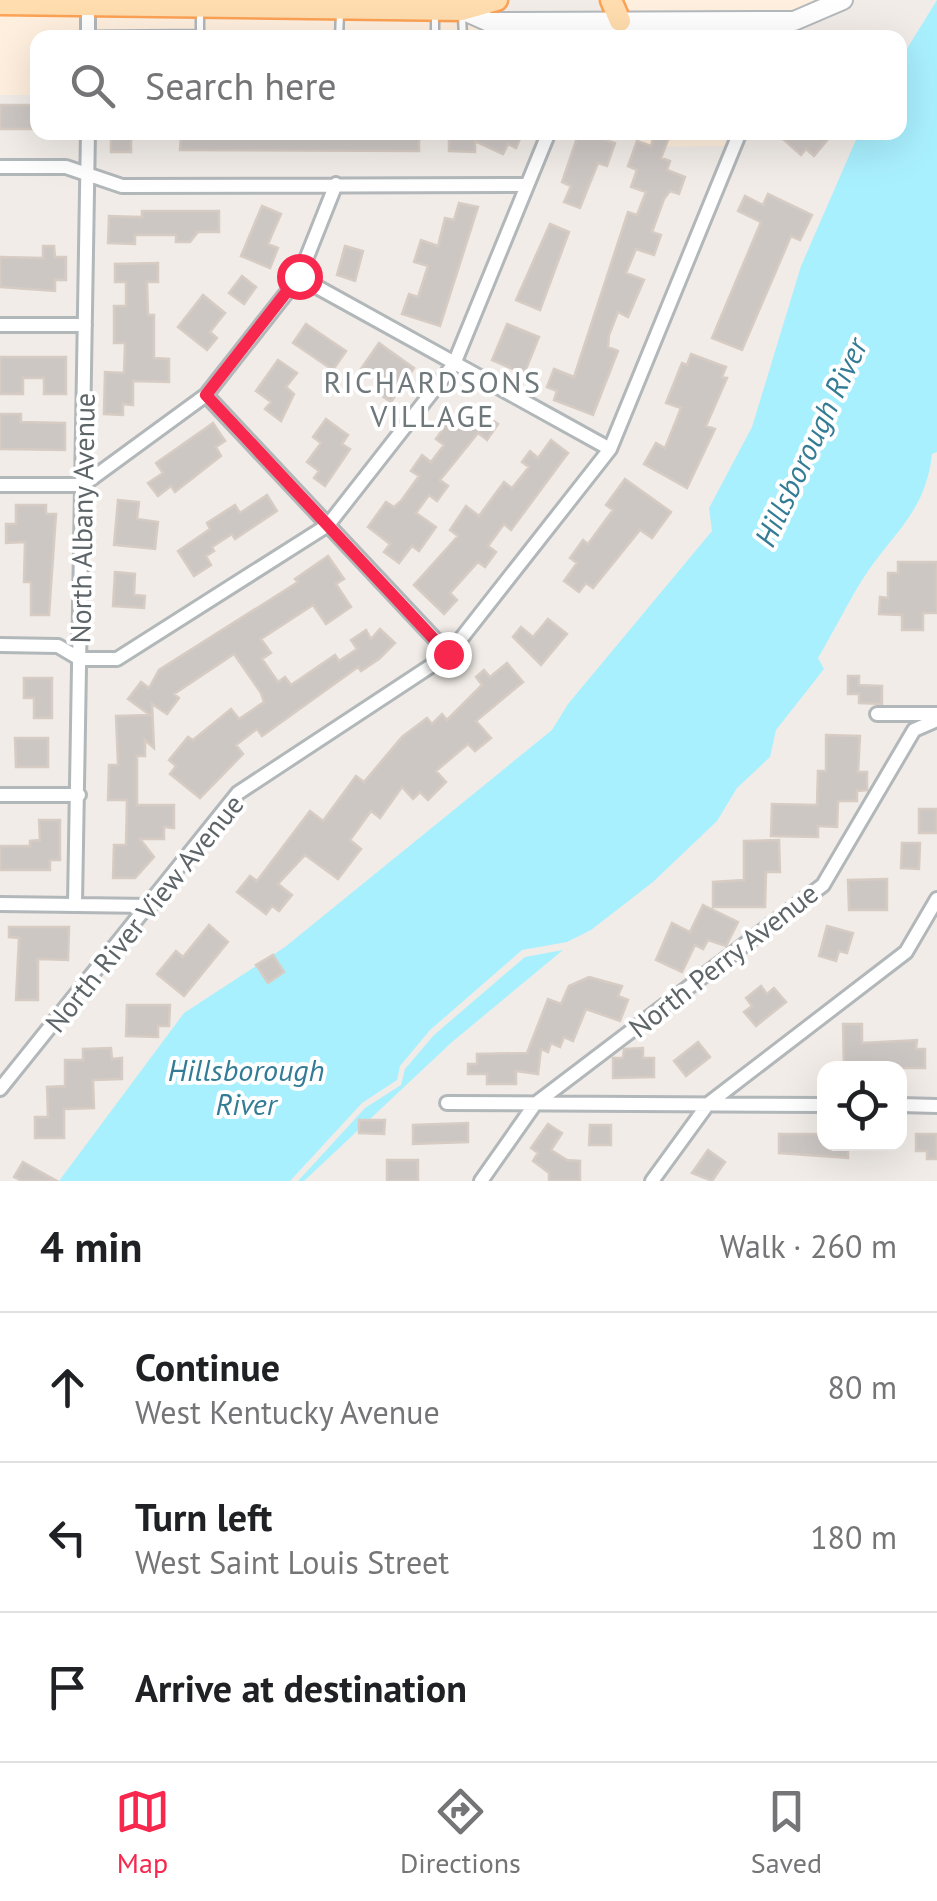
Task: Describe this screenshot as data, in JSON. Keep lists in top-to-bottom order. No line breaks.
{"streets":{"street":["North Albany Avenue","North River View Avenue","North Perry Avenue"]},"districts":["RICHARDSONS VILLAGE"],"water":["Hillsborough River"],"page":{"search":"Search here","heading":["4 min","Walk · 260 m"],"list":[["Continue","West Kentucky Avenue","80 m"],["Turn left","West Saint Louis Street","180 m"],"Arrive at destination"],"nav":["Map","Directions","Saved"]}}
